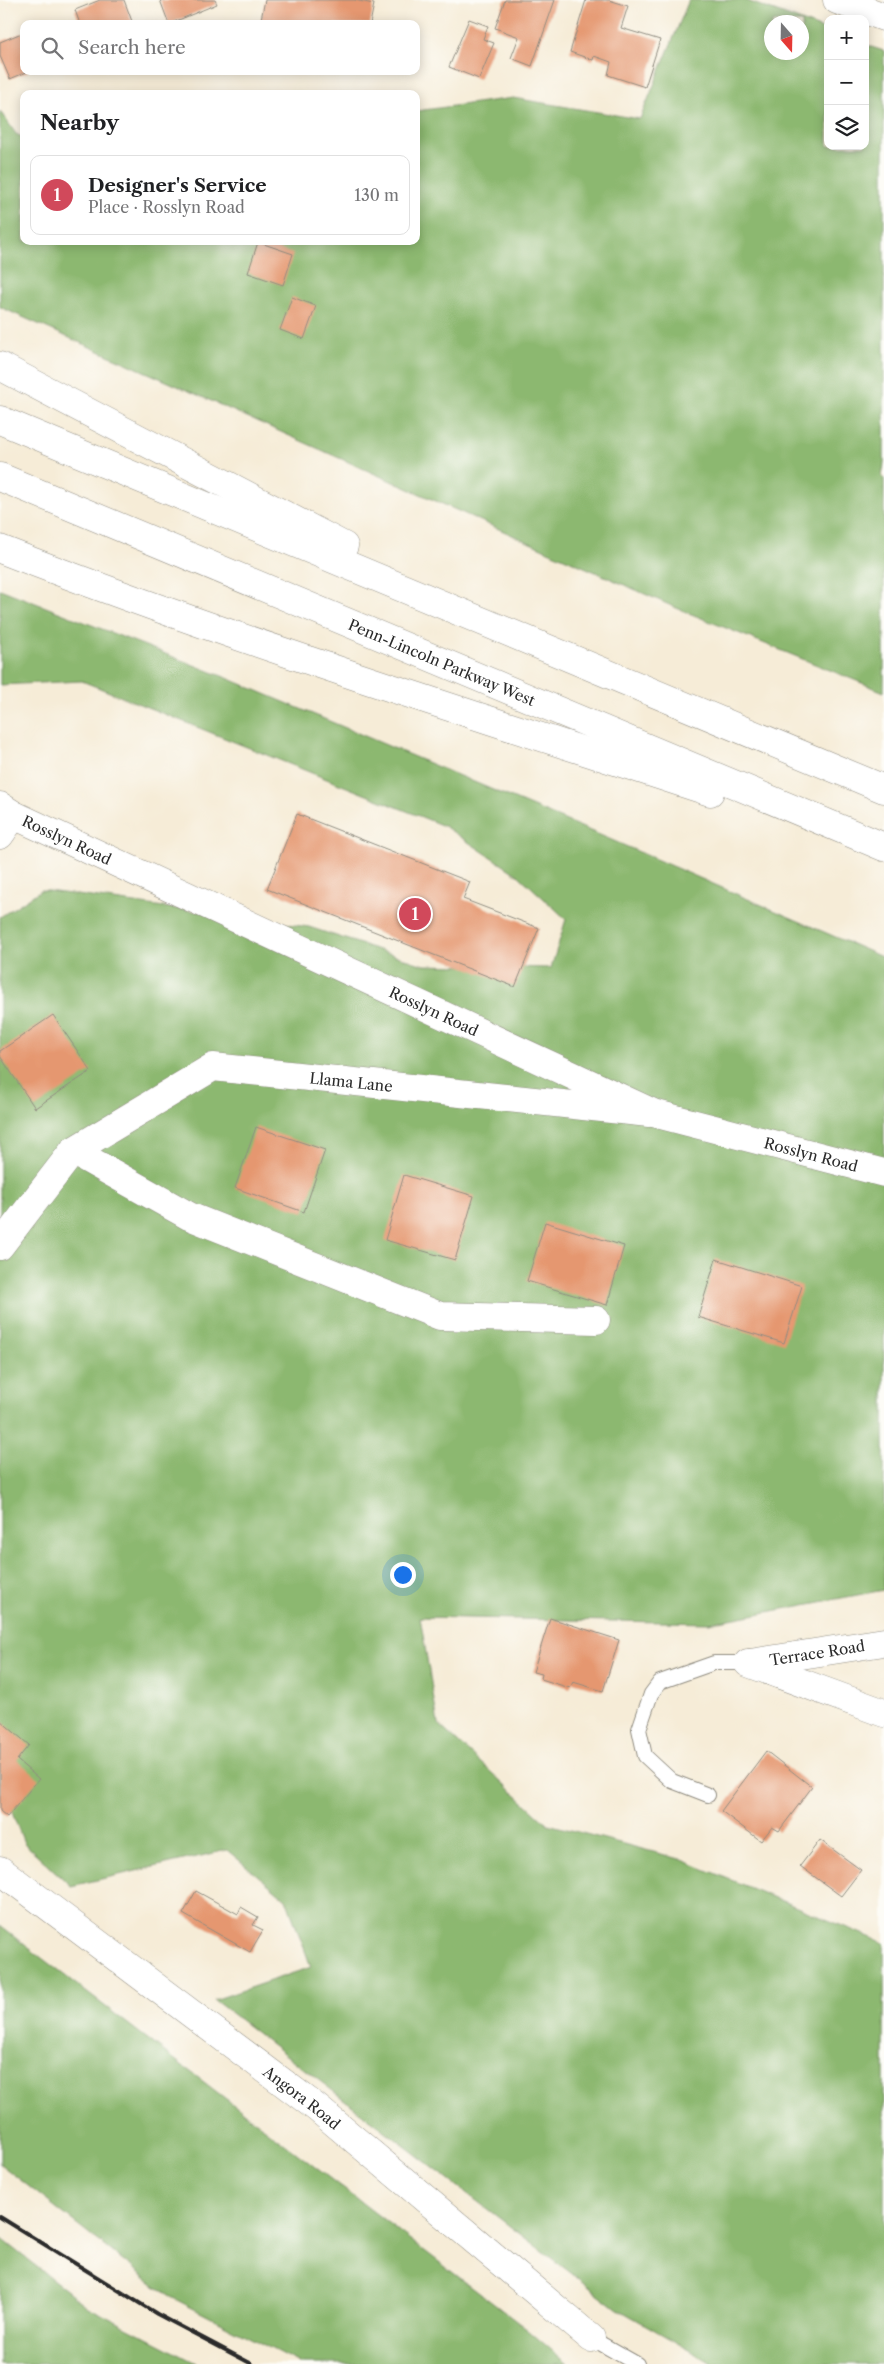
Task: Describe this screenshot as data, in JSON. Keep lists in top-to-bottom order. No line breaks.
{"streets":{"main road":["Penn-Lincoln Parkway West","Rosslyn Road","Llama Lane","Terrace Road","Angora Road"]},"crossings":[["Rosslyn Road","Llama Lane"]],"north":"bottom","page":{"map_buttons":["+","−"],"search":"Search here","heading":"Nearby","list":[{"mark":"1","name":"Designer's Service","note":"Place · Rosslyn Road","value":"130 m"}],"pins":"1"}}
